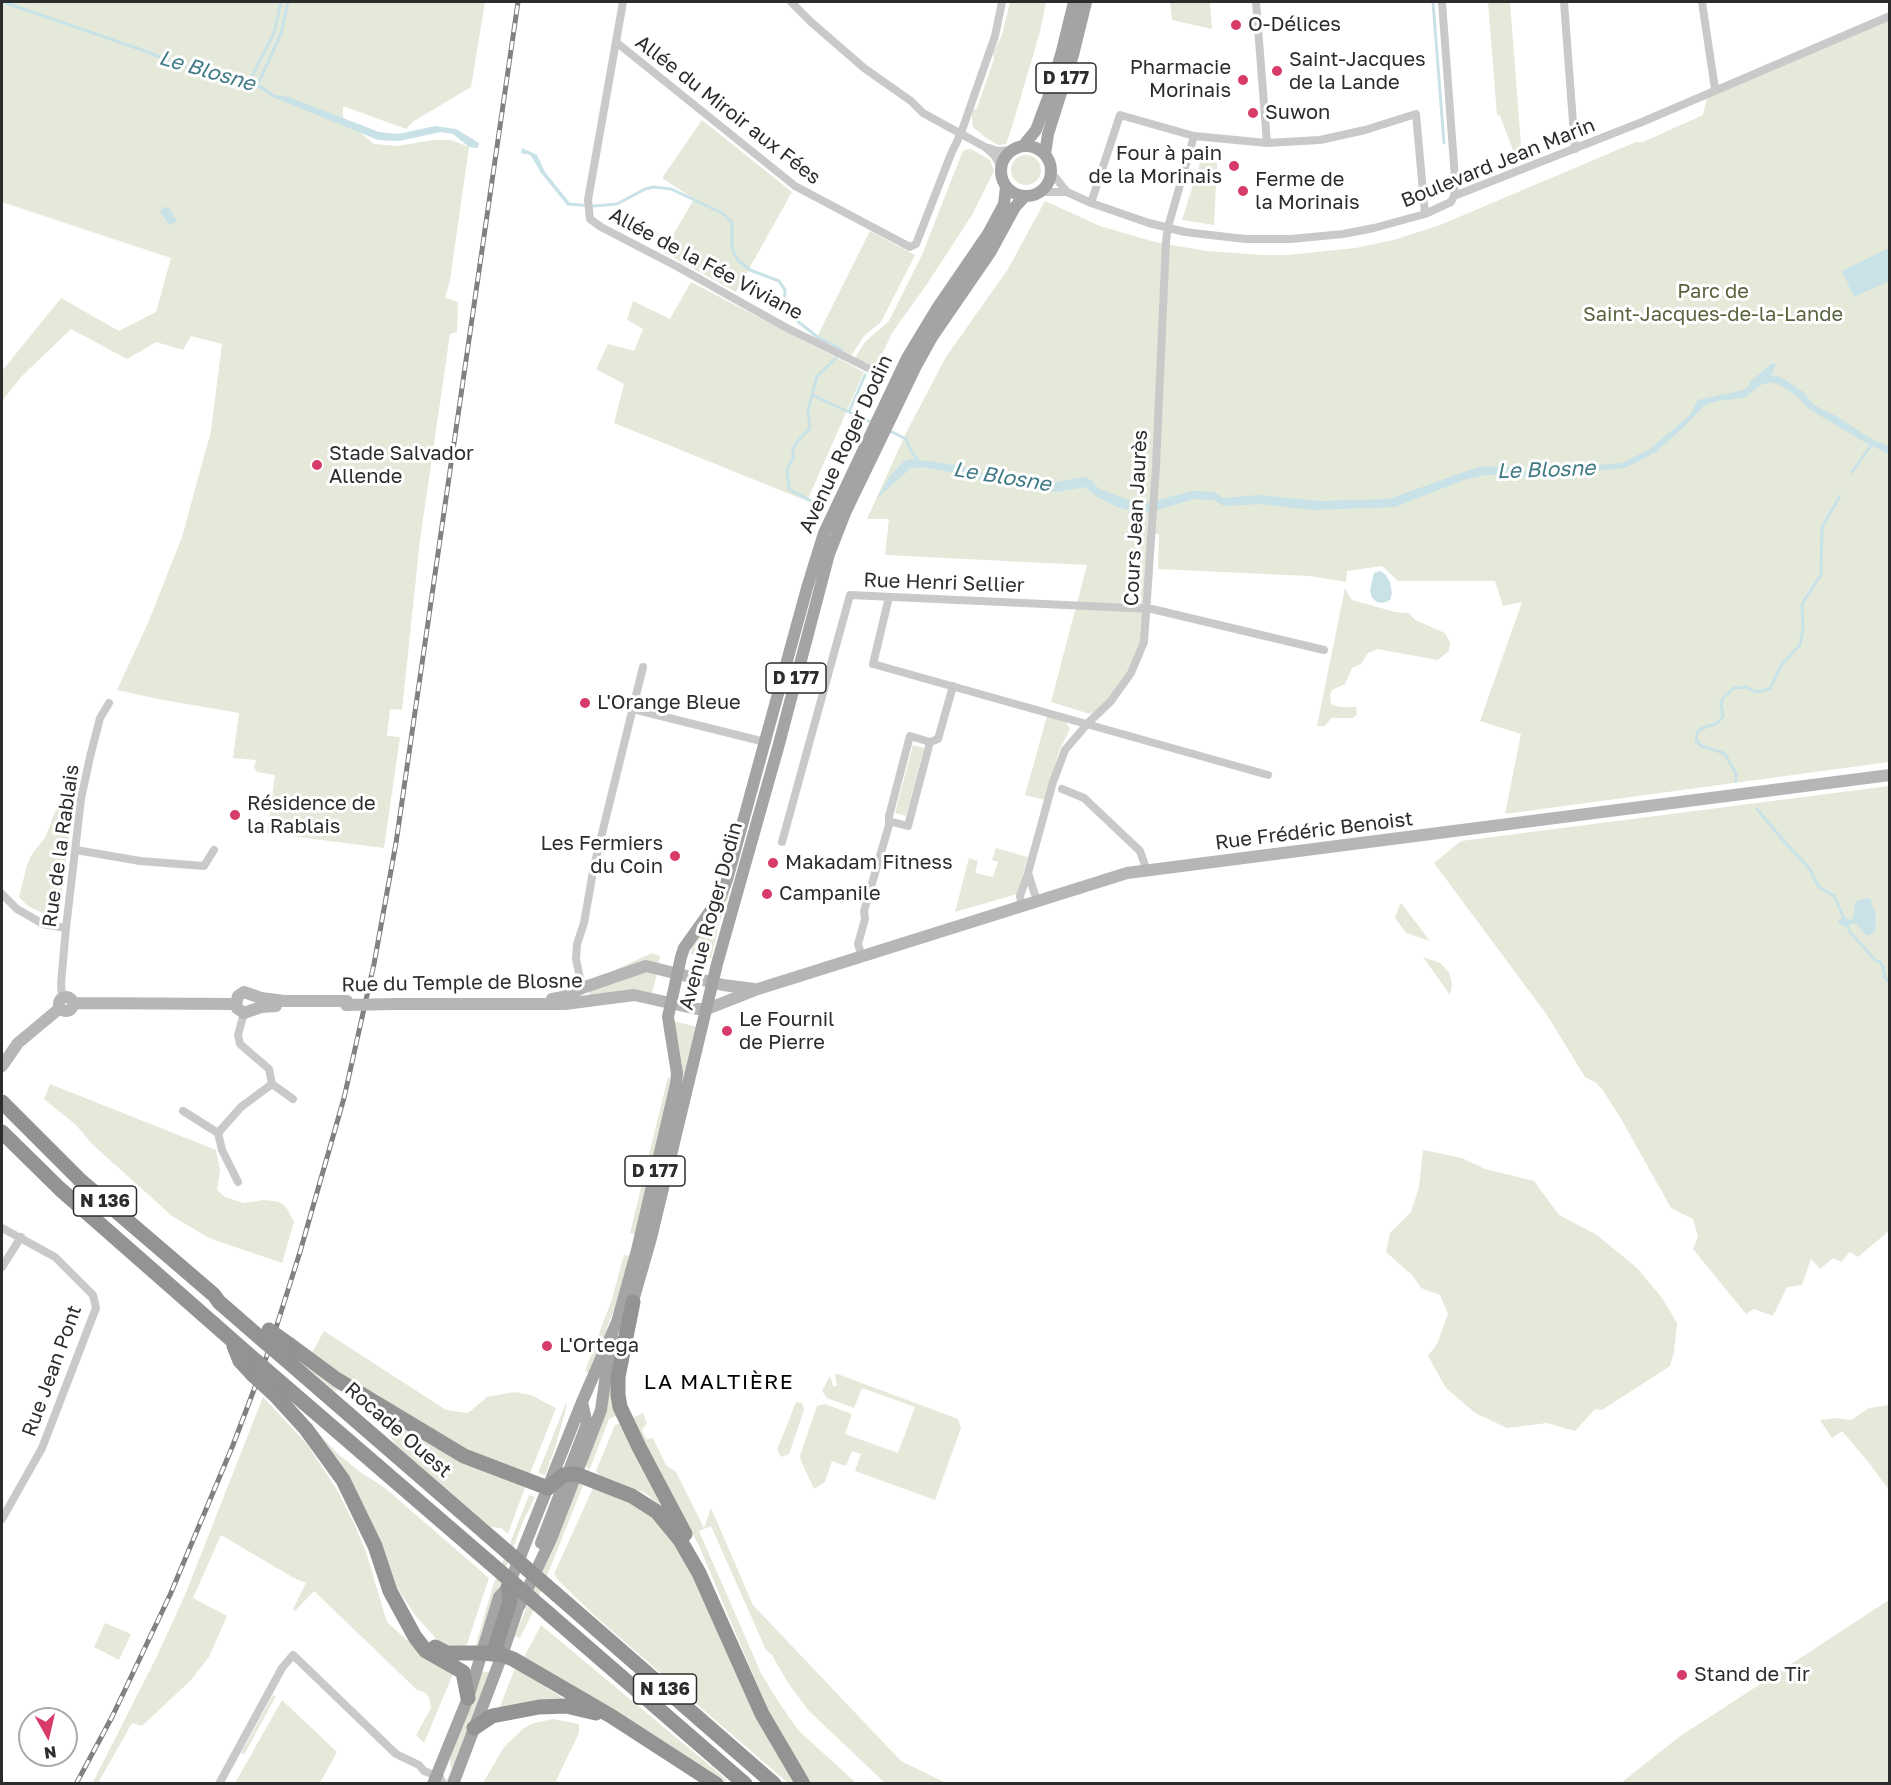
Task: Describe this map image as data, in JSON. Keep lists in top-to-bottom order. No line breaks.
{"streets":{"highway":["N 136","Rocade Ouest"],"main road":["D 177","Avenue Roger Dodin","Rue Frédéric Benoist","Rue du Temple de Blosne"],"street":["Allée du Miroir aux Fées","Boulevard Jean Marin","Allée de la Fée Viviane","Cours Jean Jaurès","Rue Henri Sellier","Rue de la Rablais","Rue Jean Pont"]},"crossings":[["D 177","Boulevard Jean Marin"],["D 177","Avenue Roger Dodin"],["Allée du Miroir aux Fées","Allée de la Fée Viviane"],["Boulevard Jean Marin","Avenue Roger Dodin"],["Boulevard Jean Marin","Cours Jean Jaurès"],["Avenue Roger Dodin","Rue Frédéric Benoist"],["Avenue Roger Dodin","Rue du Temple de Blosne"],["Cours Jean Jaurès","Rue Henri Sellier"],["Cours Jean Jaurès","Rue Frédéric Benoist"],["Rue Frédéric Benoist","Rue du Temple de Blosne"],["Rue de la Rablais","Rue du Temple de Blosne"]],"districts":["LA MALTIÈRE"],"water":["Le Blosne"],"parks":["Parc de Saint-Jacques-de-la-Lande"],"places":["O-Délices","Saint-Jacques de la Lande","Pharmacie Morinais","Suwon","Four à pain de la Morinais","Ferme de la Morinais","Stade Salvador Allende","L'Orange Bleue","Résidence de la Rablais","Les Fermiers du Coin","Makadam Fitness","Campanile","Le Fournil de Pierre","L'Ortega","Stand de Tir"],"north":"bottom"}
